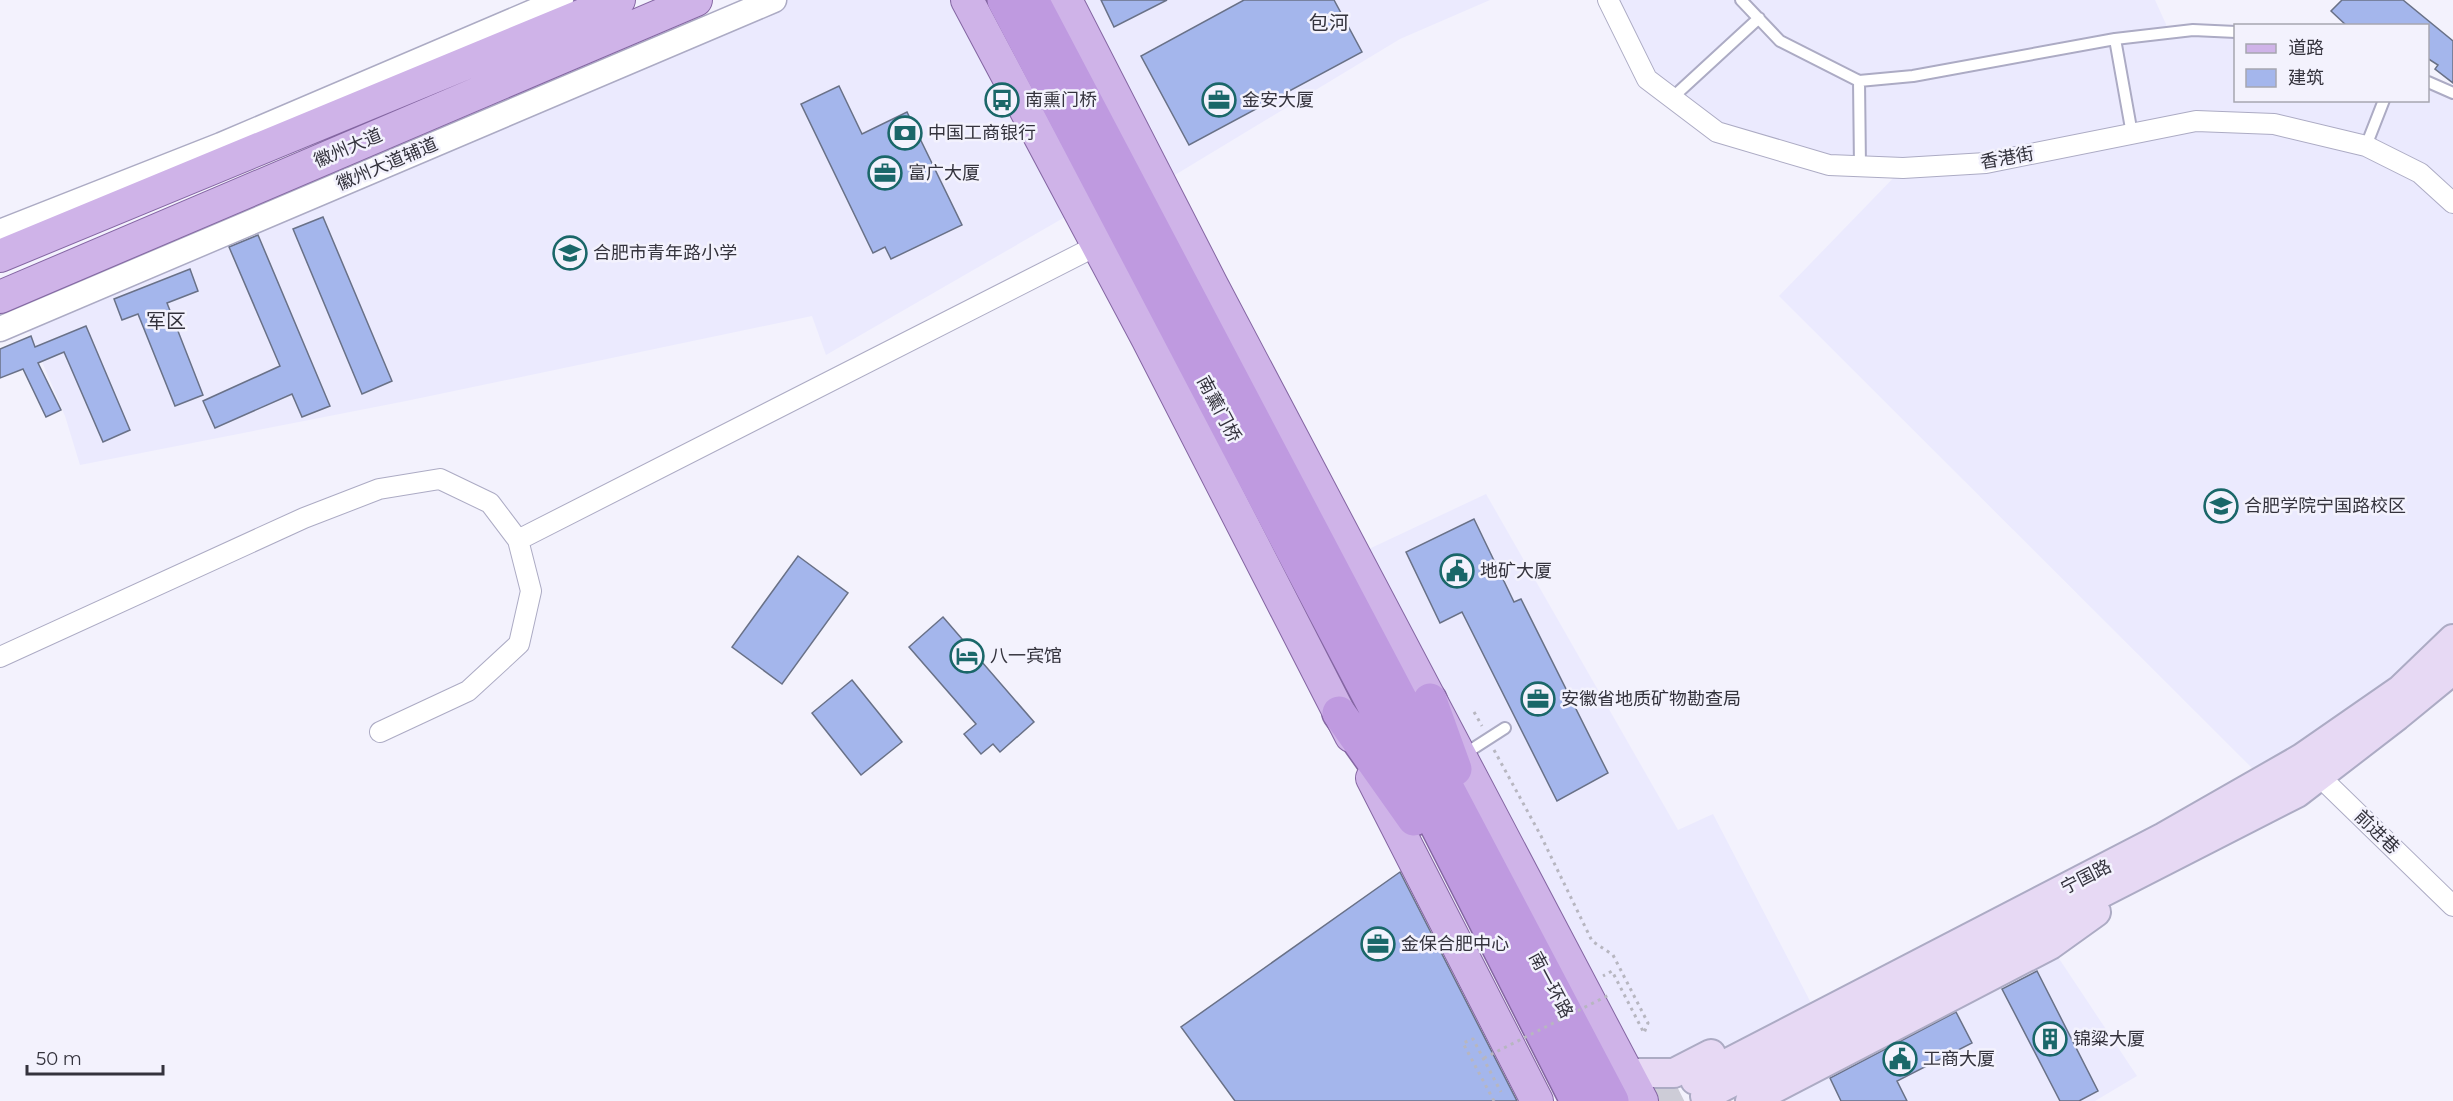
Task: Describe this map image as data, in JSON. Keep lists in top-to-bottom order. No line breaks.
{"streets":{"highway":["南薰门桥","南一环路"],"main road":["徽州大道","宁国路"],"street":["香港街","徽州大道辅道","前进巷"]},"crossings":[["南薰门桥","南一环路"],["前进巷","宁国路"]],"districts":["包河","军区"],"places":{"bus stop":["南熏门桥"],"office":["金安大厦","富广大厦","安徽省地质矿物勘查局","金保合肥中心"],"bank":["中国工商银行"],"school or university":["合肥市青年路小学","合肥学院宁国路校区"],"public building":["地矿大厦","工商大厦"],"hotel":["八一宾馆"],"building":["锦粱大厦"]},"legend":["道路","建筑"],"scale_bar":"50 m"}
